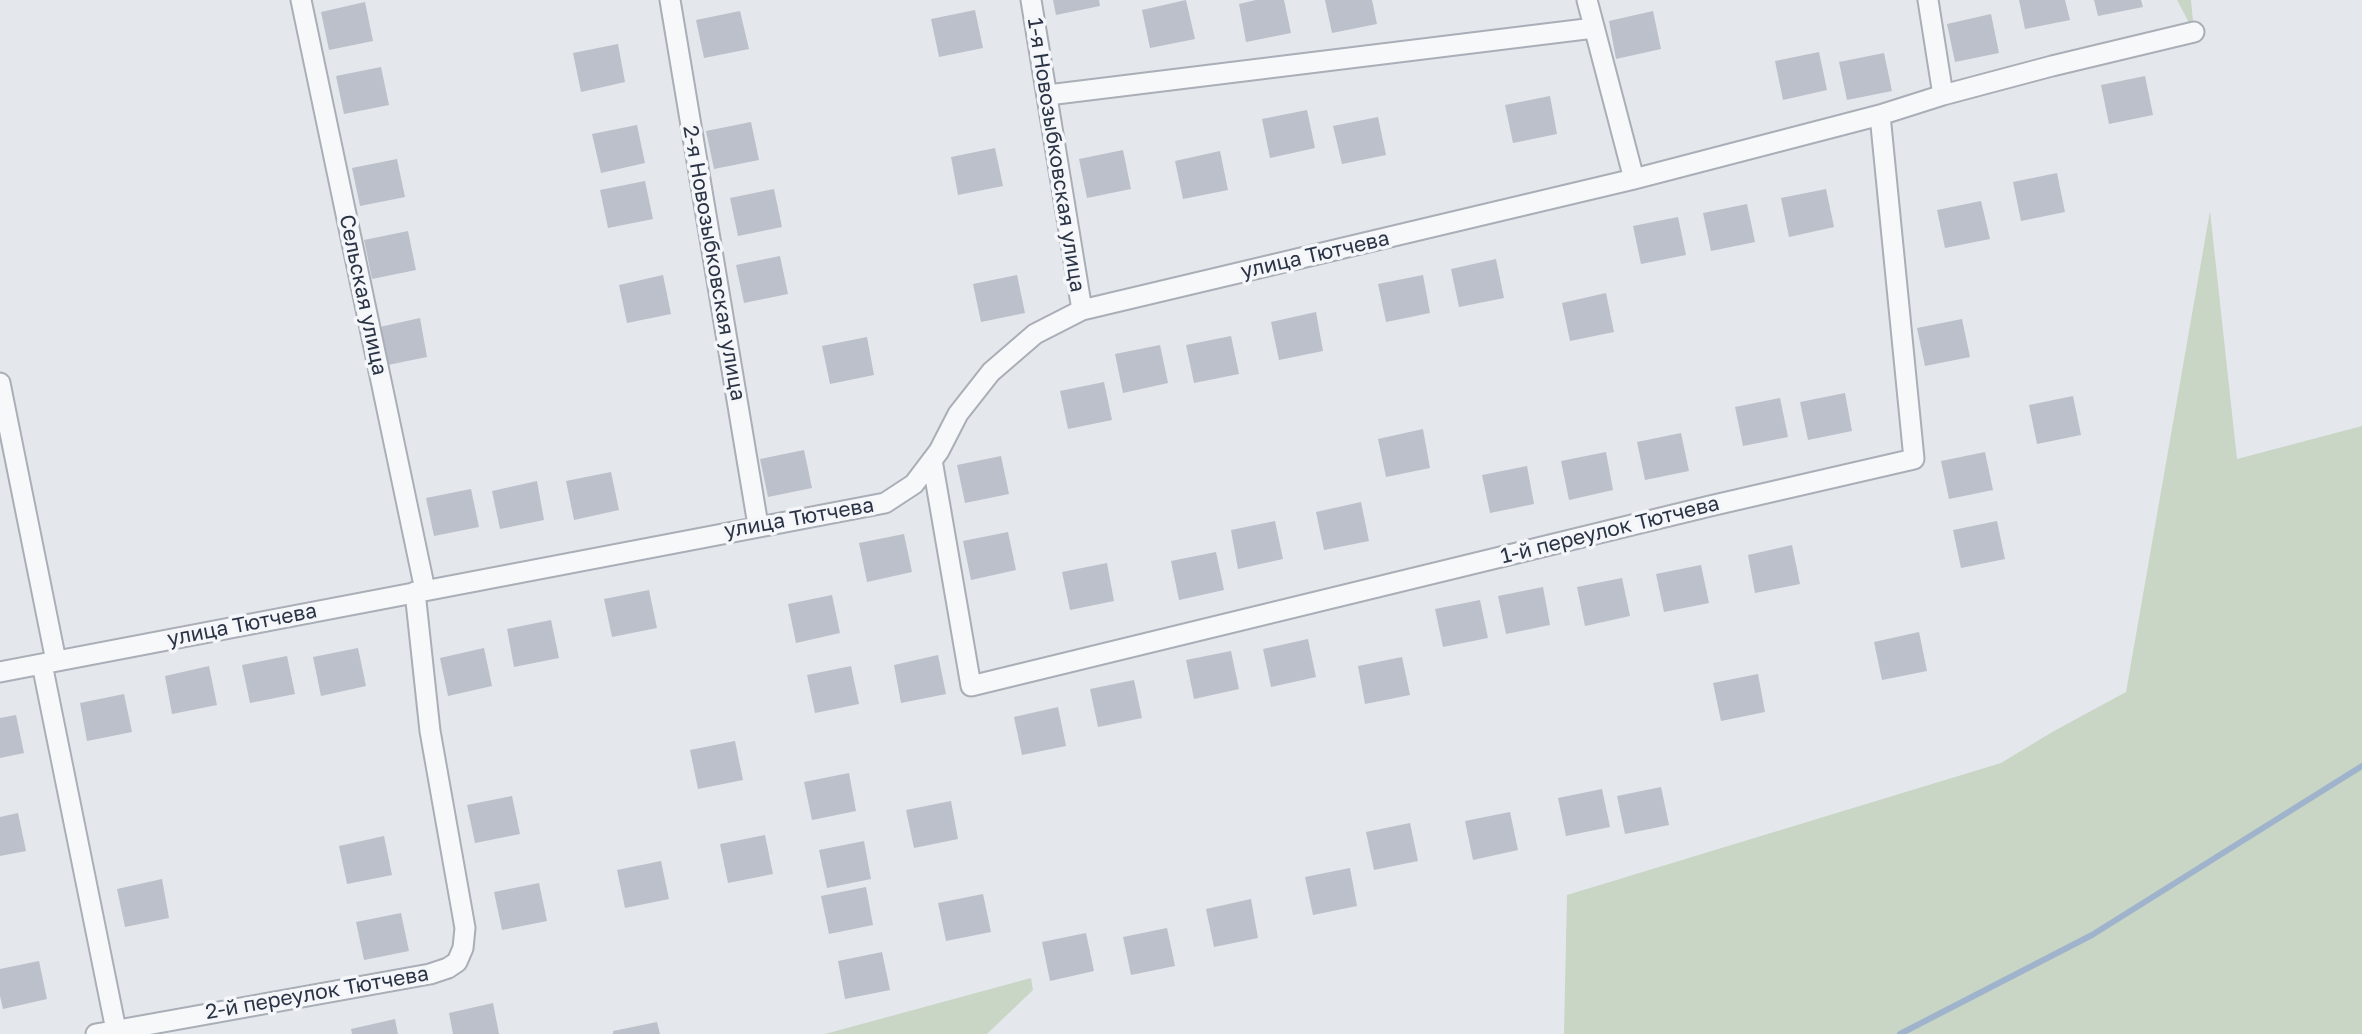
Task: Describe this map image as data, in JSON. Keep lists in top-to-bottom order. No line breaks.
{"streets":{"street":["1-я Новозыбковская улица","улица Тютчева","2-я Новозыбковская улица","Сельская улица","1-й переулок Тютчева","2-й переулок Тютчева"]},"crossings":[["1-я Новозыбковская улица","улица Тютчева"],["улица Тютчева","2-я Новозыбковская улица"],["улица Тютчева","Сельская улица"],["улица Тютчева","1-й переулок Тютчева"],["улица Тютчева","2-й переулок Тютчева"],["Сельская улица","2-й переулок Тютчева"]]}
